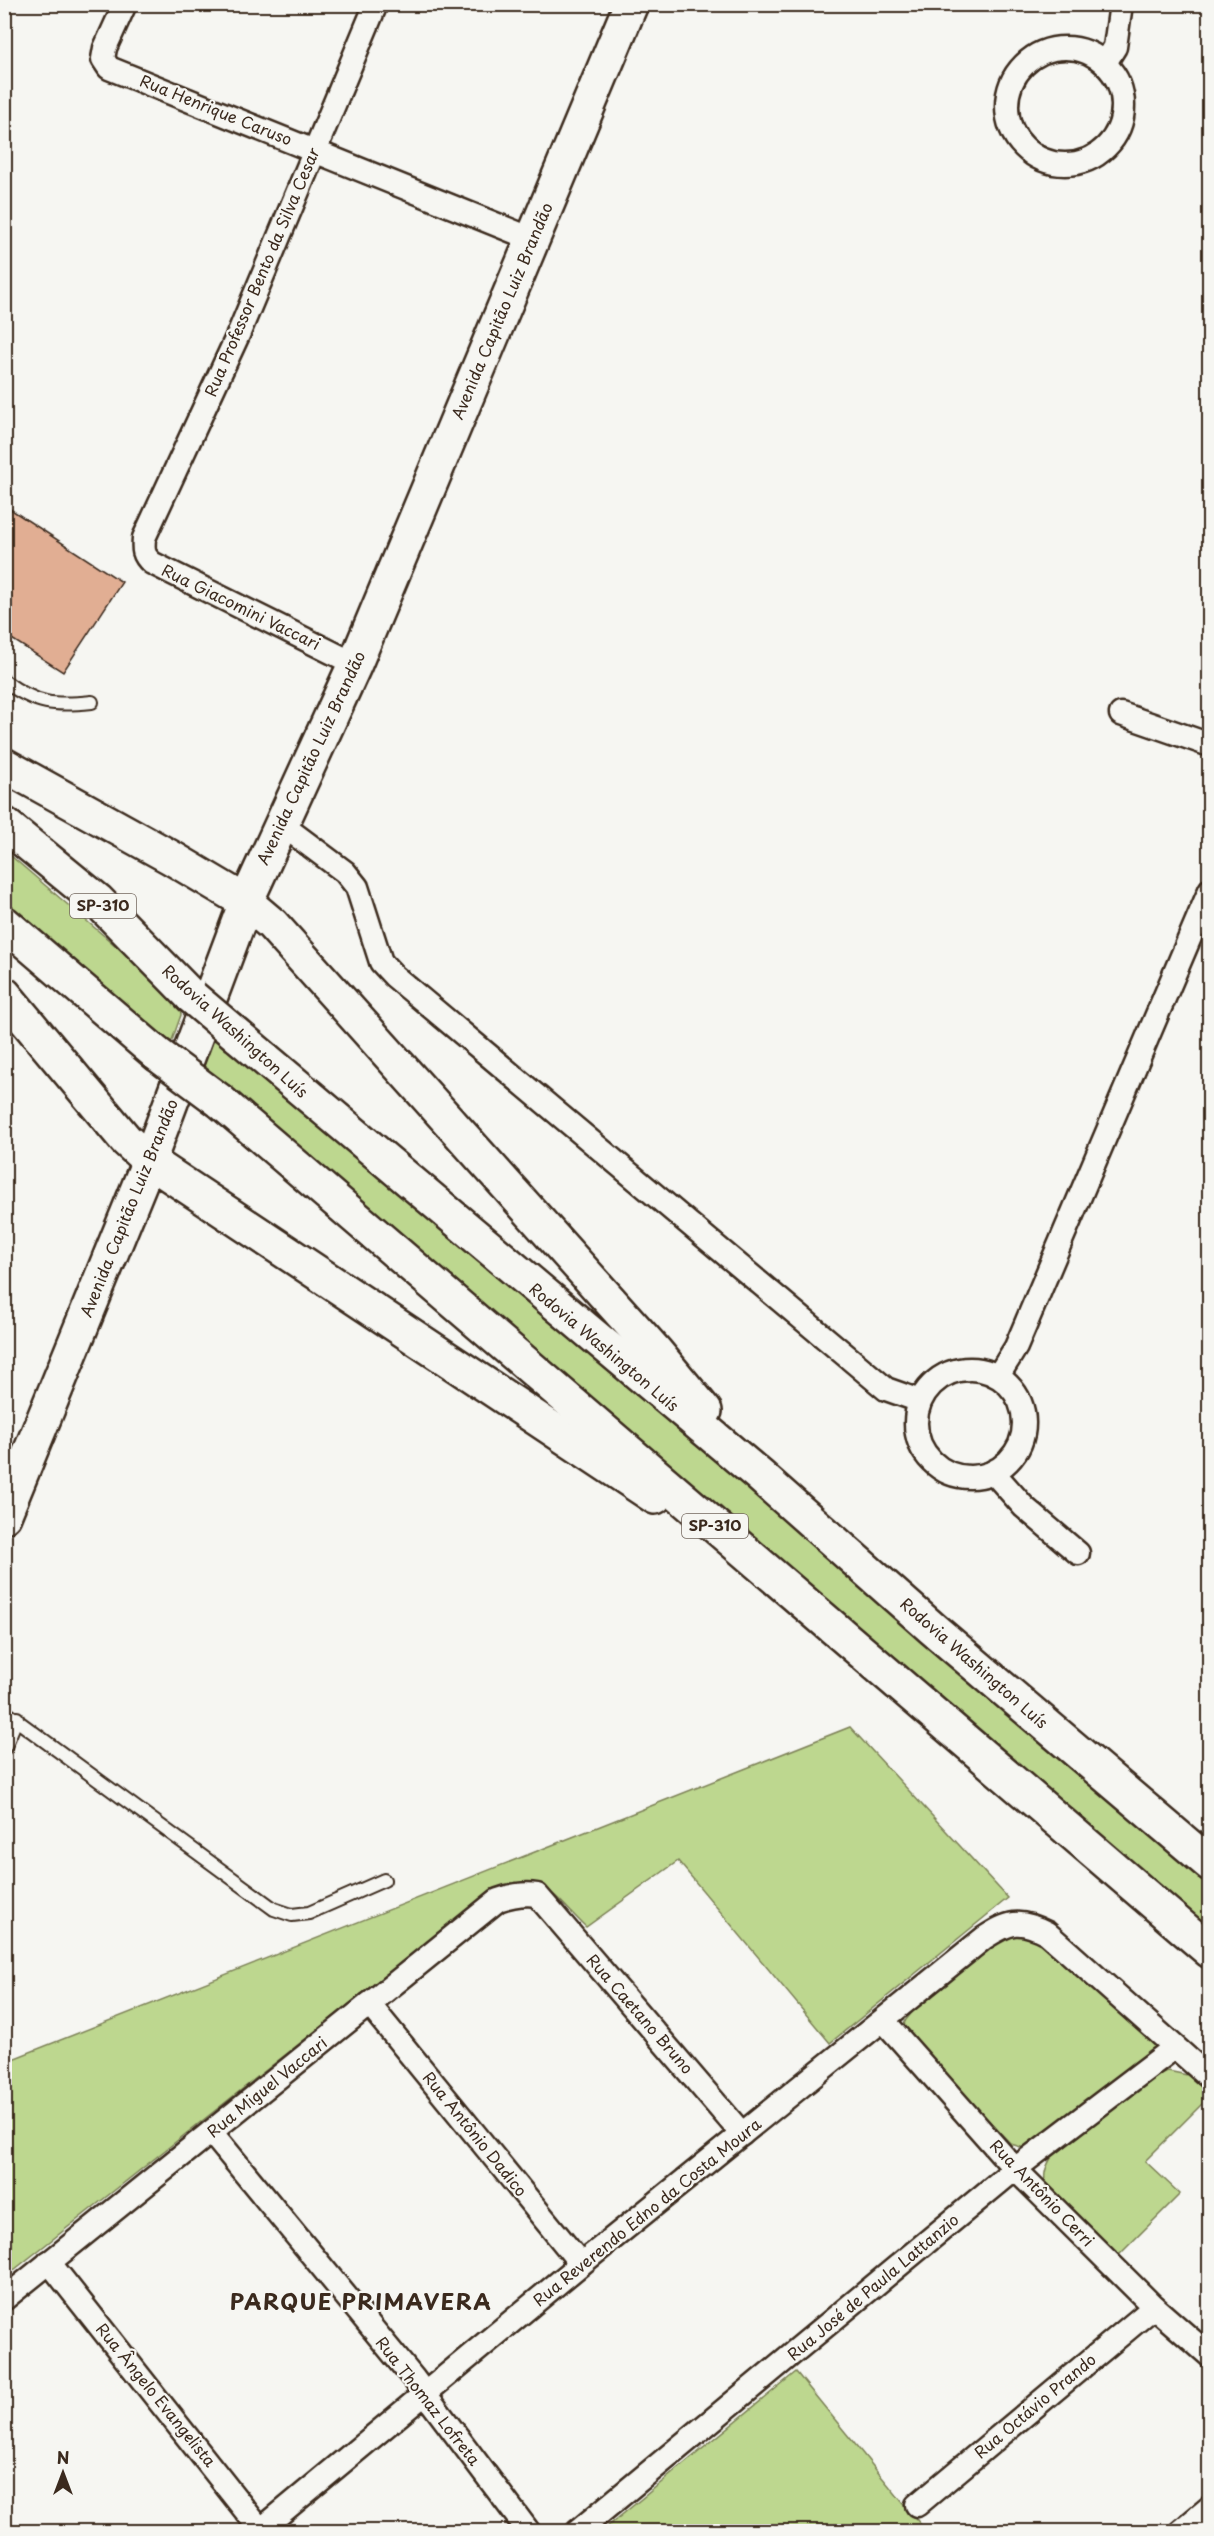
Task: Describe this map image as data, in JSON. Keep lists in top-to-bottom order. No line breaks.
{"streets":{"main road":["Avenida Capitão Luiz Brandão","SP-310","Rodovia Washington Luís"],"street":["Rua Henrique Caruso","Rua Professor Bento da Silva Cesar","Rua Giacomini Vaccari","Rua Caetano Bruno","Rua Miguel Vaccari","Rua Antônio Dadico","Rua Antônio Cerri","Rua Reverendo Edno da Costa Moura","Rua José de Paula Lattanzio","Rua Ângelo Evangelista","Rua Thomaz Lofreta","Rua Octávio Prando"]},"crossings":[["Rua Henrique Caruso","Rua Professor Bento da Silva Cesar"],["Rua Henrique Caruso","Avenida Capitão Luiz Brandão"],["Rua Professor Bento da Silva Cesar","Rua Giacomini Vaccari"],["Avenida Capitão Luiz Brandão","Rua Giacomini Vaccari"],["Rua Caetano Bruno","Rua Miguel Vaccari"],["Rua Caetano Bruno","Rua Reverendo Edno da Costa Moura"],["Rua Miguel Vaccari","Rua Antônio Dadico"],["Rua Miguel Vaccari","Rua Ângelo Evangelista"],["Rua Miguel Vaccari","Rua Thomaz Lofreta"],["Rua Antônio Dadico","Rua Reverendo Edno da Costa Moura"],["Rua Antônio Cerri","Rua Reverendo Edno da Costa Moura"],["Rua Antônio Cerri","Rua José de Paula Lattanzio"],["Rua Antônio Cerri","Rua Octávio Prando"],["Rua Reverendo Edno da Costa Moura","Rua José de Paula Lattanzio"],["Rua Reverendo Edno da Costa Moura","Rua Ângelo Evangelista"],["Rua Reverendo Edno da Costa Moura","Rua Thomaz Lofreta"]],"districts":["PARQUE PRIMAVERA"],"north":"top"}
